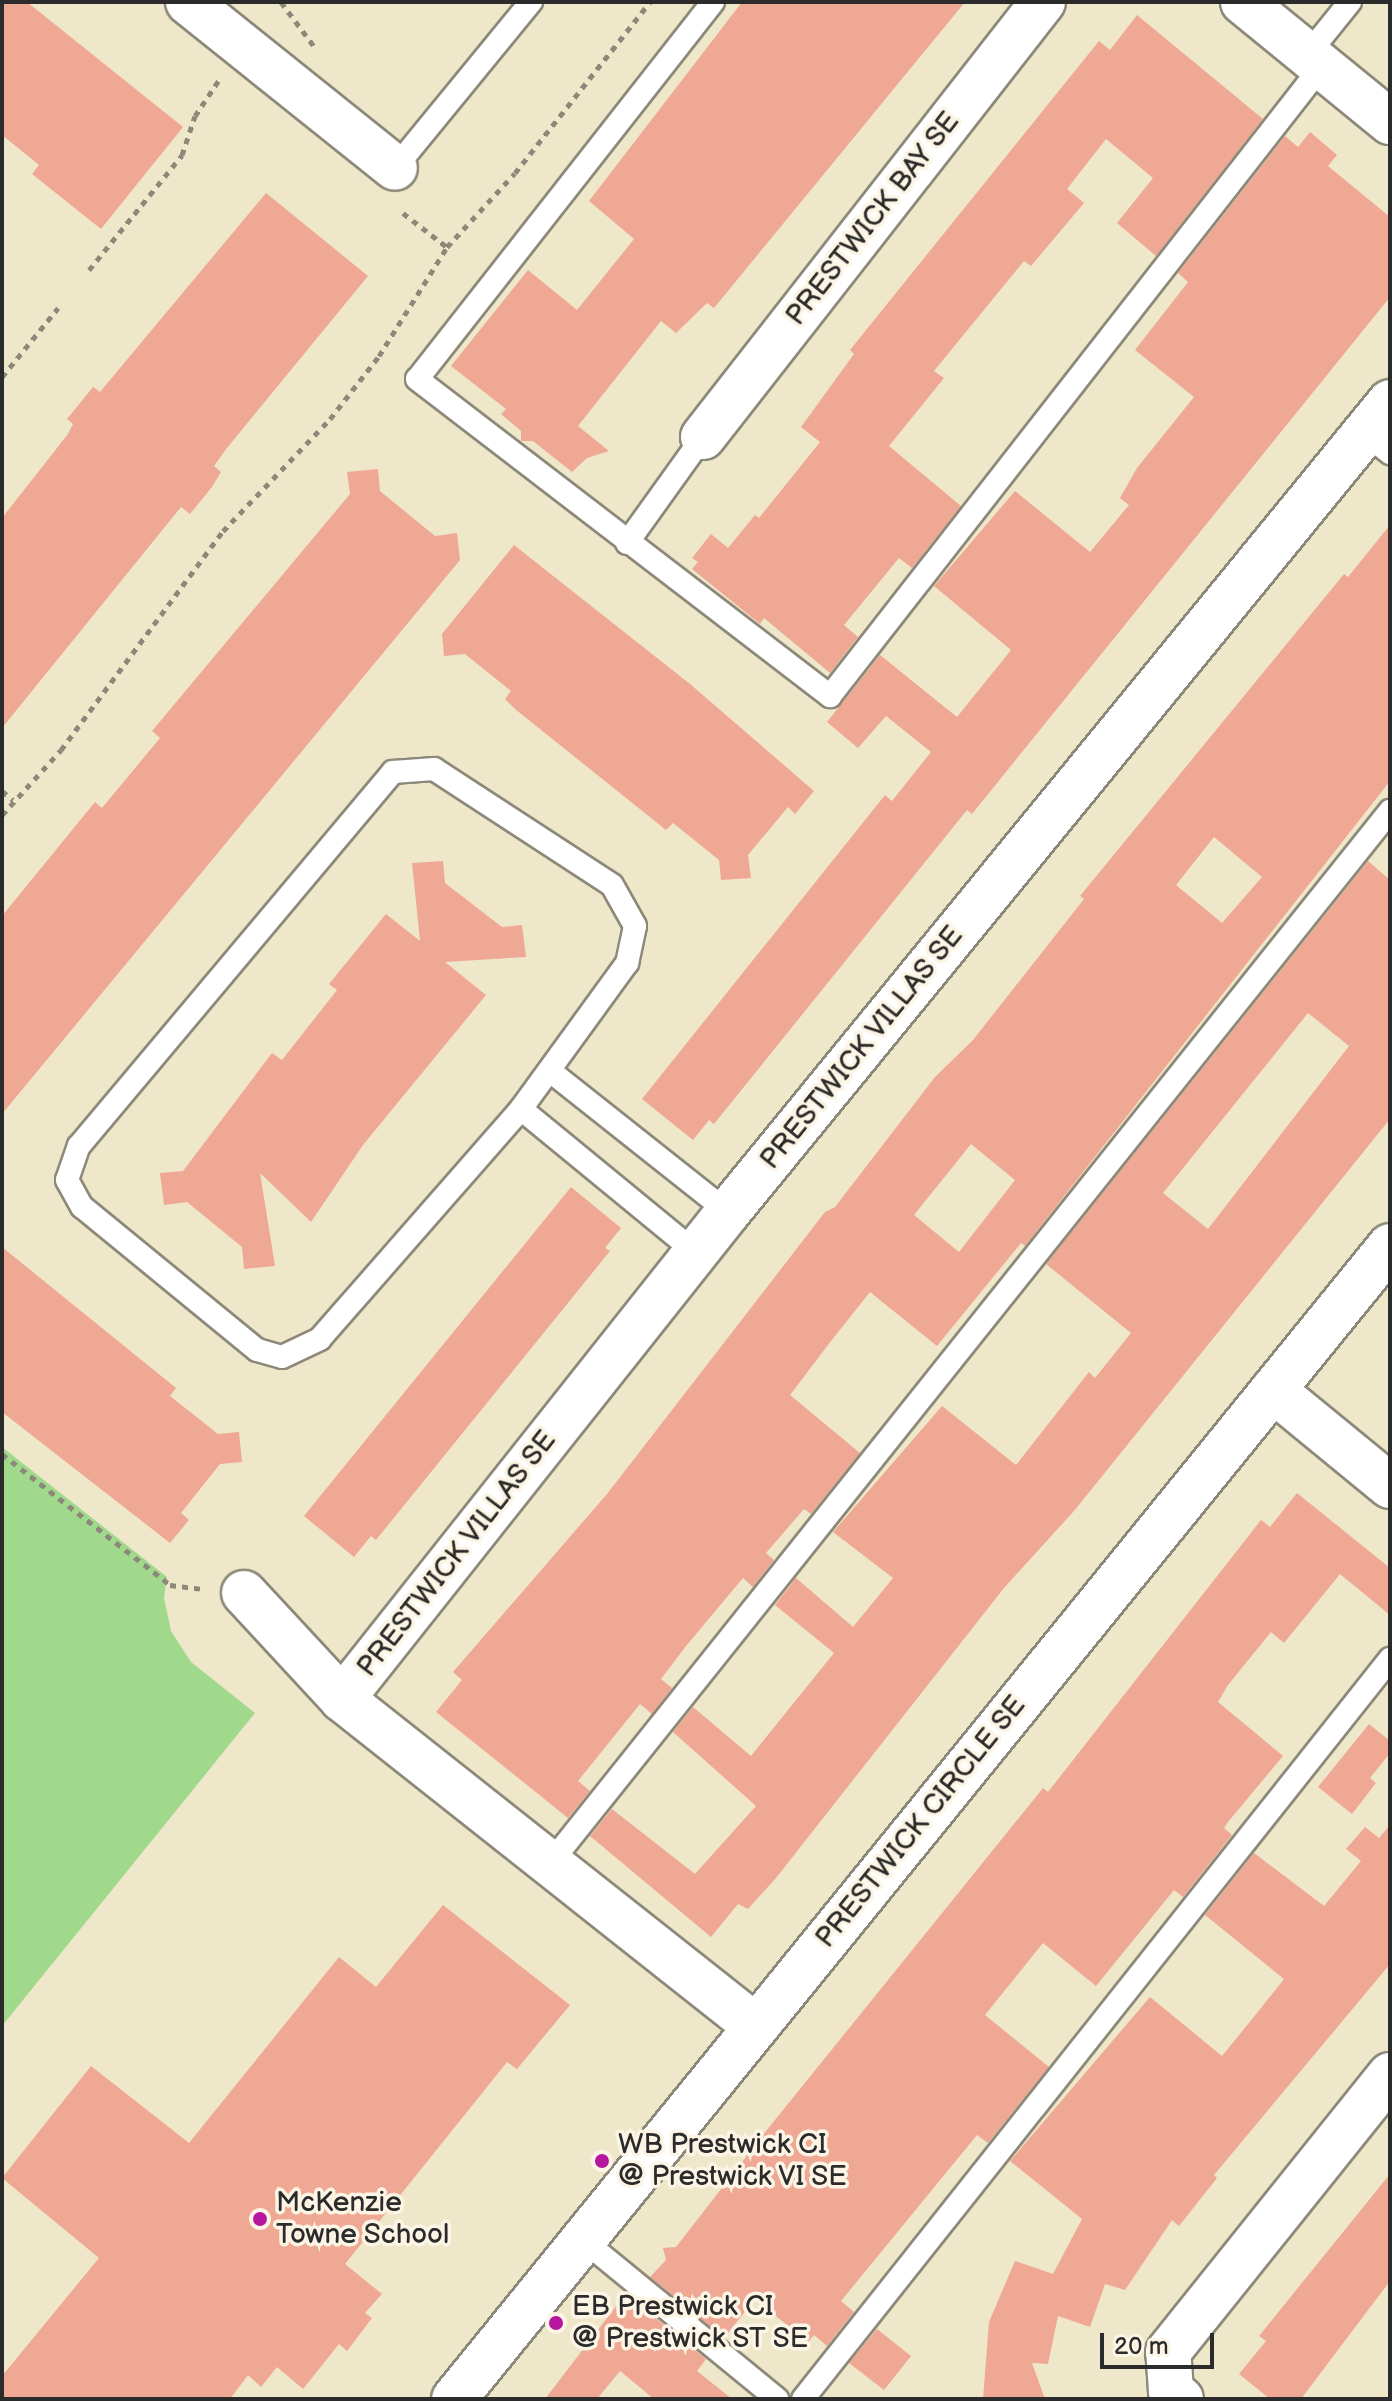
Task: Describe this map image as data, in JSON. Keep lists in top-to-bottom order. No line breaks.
{"streets":{"street":["PRESTWICK BAY SE","PRESTWICK VILLAS SE","PRESTWICK CIRCLE SE"]},"crossings":[["PRESTWICK VILLAS SE","PRESTWICK CIRCLE SE"]],"places":["WB Prestwick CI @ Prestwick VI SE","McKenzie Towne School","EB Prestwick CI @ Prestwick ST SE"],"scale_bar":"20 m"}
